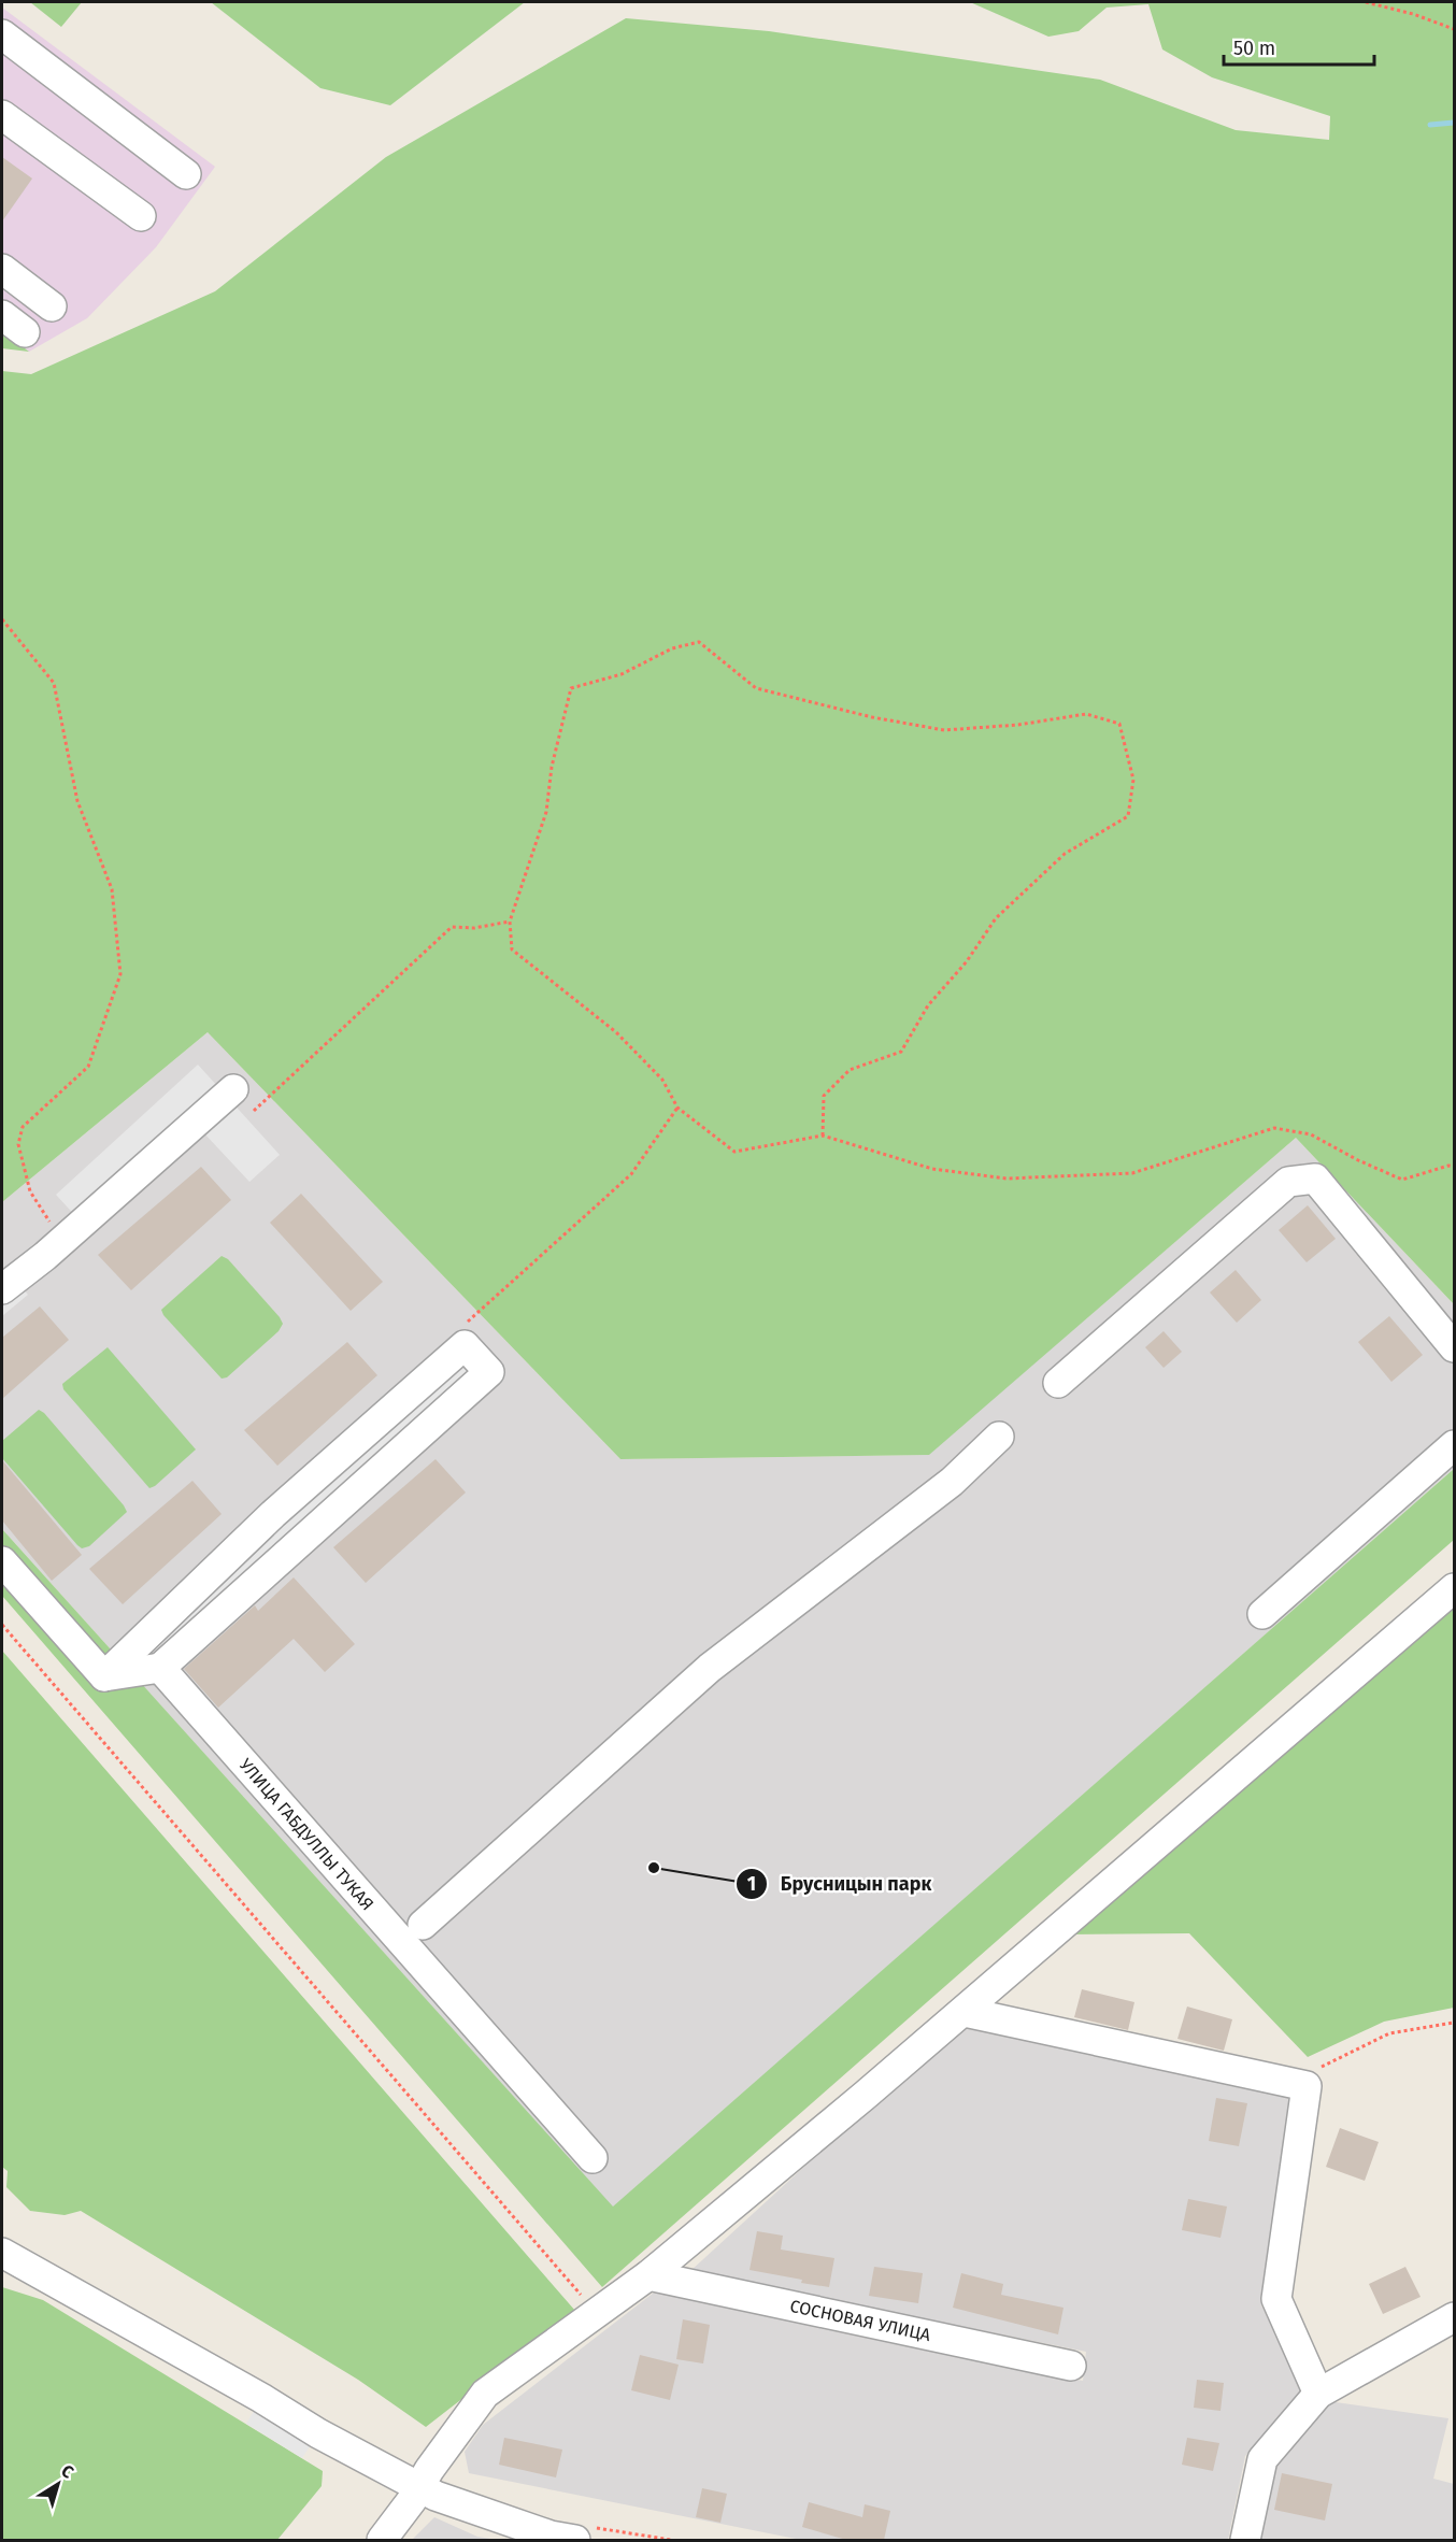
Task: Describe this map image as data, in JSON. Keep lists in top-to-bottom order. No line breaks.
{"streets":{"street":["УЛИЦА ГАБДУЛЛЫ ТУКАЯ","СОСНОВАЯ УЛИЦА"]},"places":["Брусницын парк"],"scale_bar":"50 m","north":"top right"}
